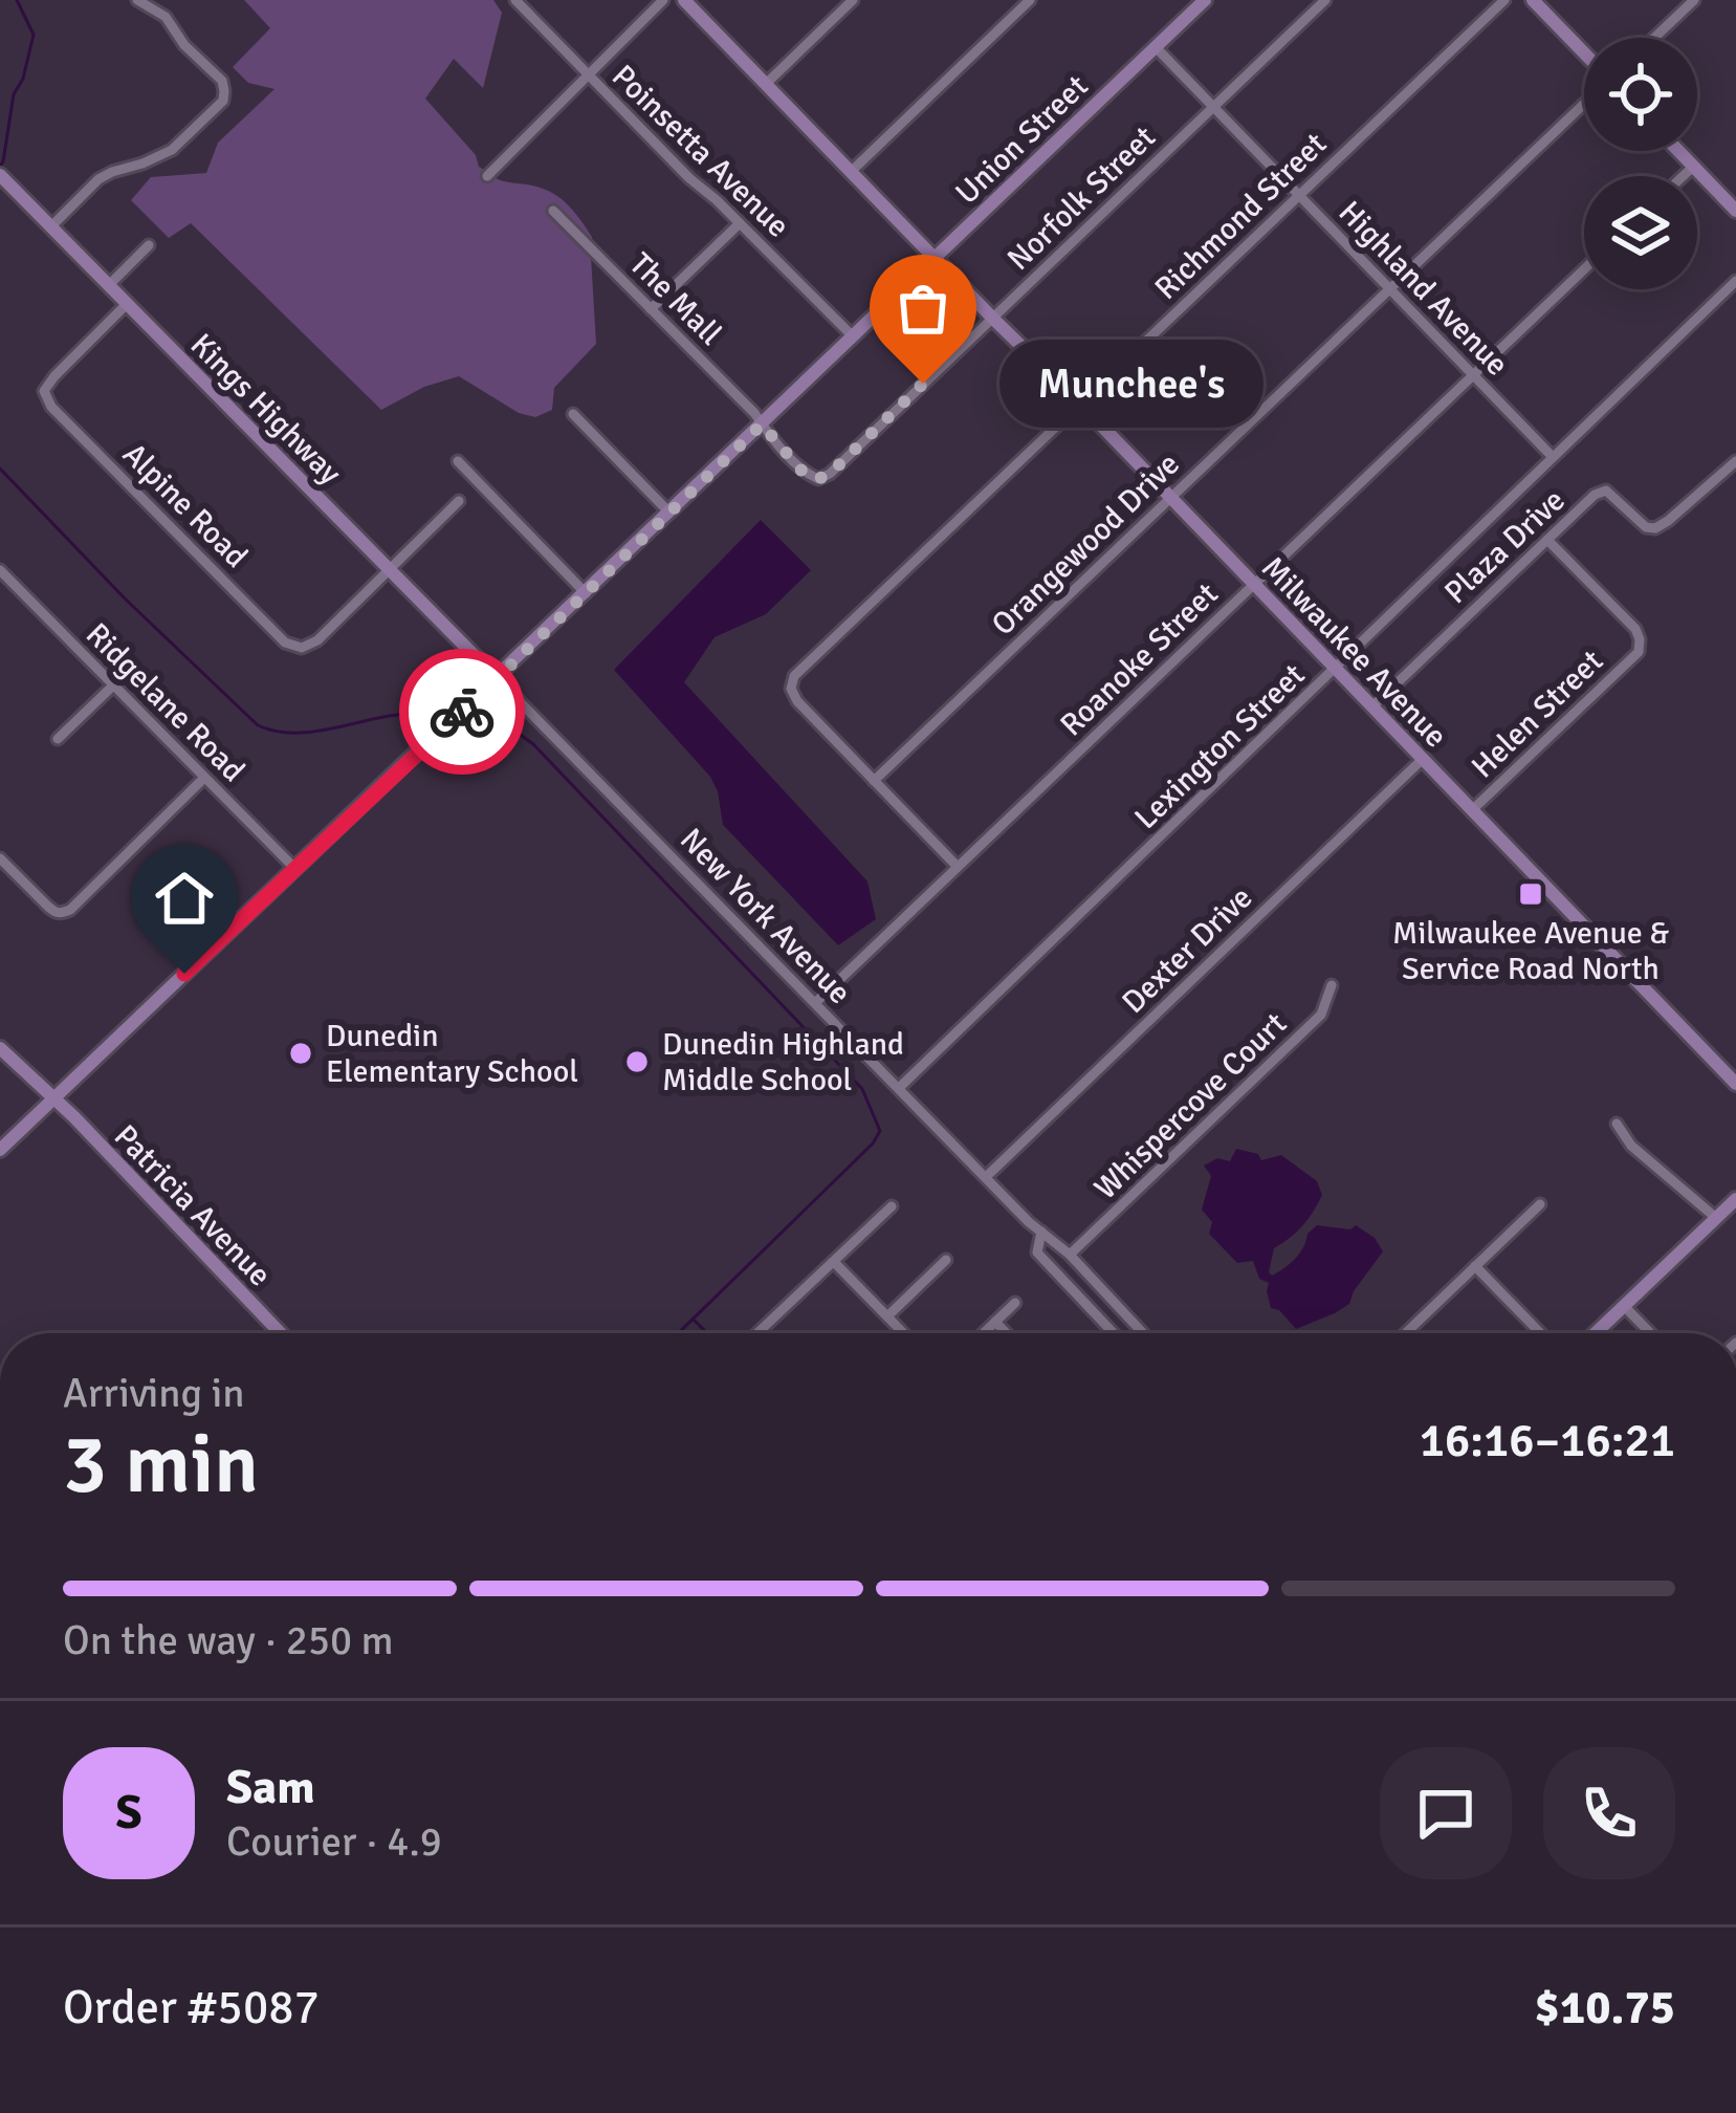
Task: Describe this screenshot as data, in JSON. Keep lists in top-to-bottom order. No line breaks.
{"streets":{"street":["Union Street","Poinsetta Avenue","Norfolk Street","Richmond Street","Highland Avenue","The Mall","Kings Highway","Alpine Road","Orangewood Drive","Plaza Drive","Milwaukee Avenue","Roanoke Street","Ridgelane Road","Helen Street","Lexington Street","New York Avenue","Dexter Drive","Whispercove Court","Patricia Avenue"]},"crossings":[["Union Street","Poinsetta Avenue"],["Union Street","Norfolk Street"],["Union Street","Highland Avenue"],["Union Street","The Mall"],["Union Street","Kings Highway"],["Union Street","Milwaukee Avenue"],["Union Street","Ridgelane Road"],["Union Street","New York Avenue"],["Union Street","Patricia Avenue"],["Norfolk Street","Highland Avenue"],["Norfolk Street","The Mall"],["Norfolk Street","Milwaukee Avenue"],["Richmond Street","Highland Avenue"],["Richmond Street","Orangewood Drive"],["Richmond Street","Milwaukee Avenue"],["Highland Avenue","Orangewood Drive"],["Highland Avenue","Roanoke Street"],["Highland Avenue","Lexington Street"],["Kings Highway","Alpine Road"],["Kings Highway","New York Avenue"],["Orangewood Drive","Milwaukee Avenue"],["Plaza Drive","Milwaukee Avenue"],["Plaza Drive","Helen Street"],["Milwaukee Avenue","Roanoke Street"],["Milwaukee Avenue","Helen Street"],["Milwaukee Avenue","Lexington Street"],["Milwaukee Avenue","Dexter Drive"],["Roanoke Street","New York Avenue"],["Lexington Street","New York Avenue"],["New York Avenue","Dexter Drive"],["New York Avenue","Whispercove Court"]],"places":{"other":["Munchee's","Dunedin Elementary School","Dunedin Highland Middle School"],"transit":["Milwaukee Avenue & Service Road North"]},"page":{"bubble":"Munchee's","heading":["3 min","Arriving in","16:16–16:21"],"panel":["Sam","Courier · 4.9","Order #5087","$10.75"],"bar":"On the way · 250 m","round":"S"}}
